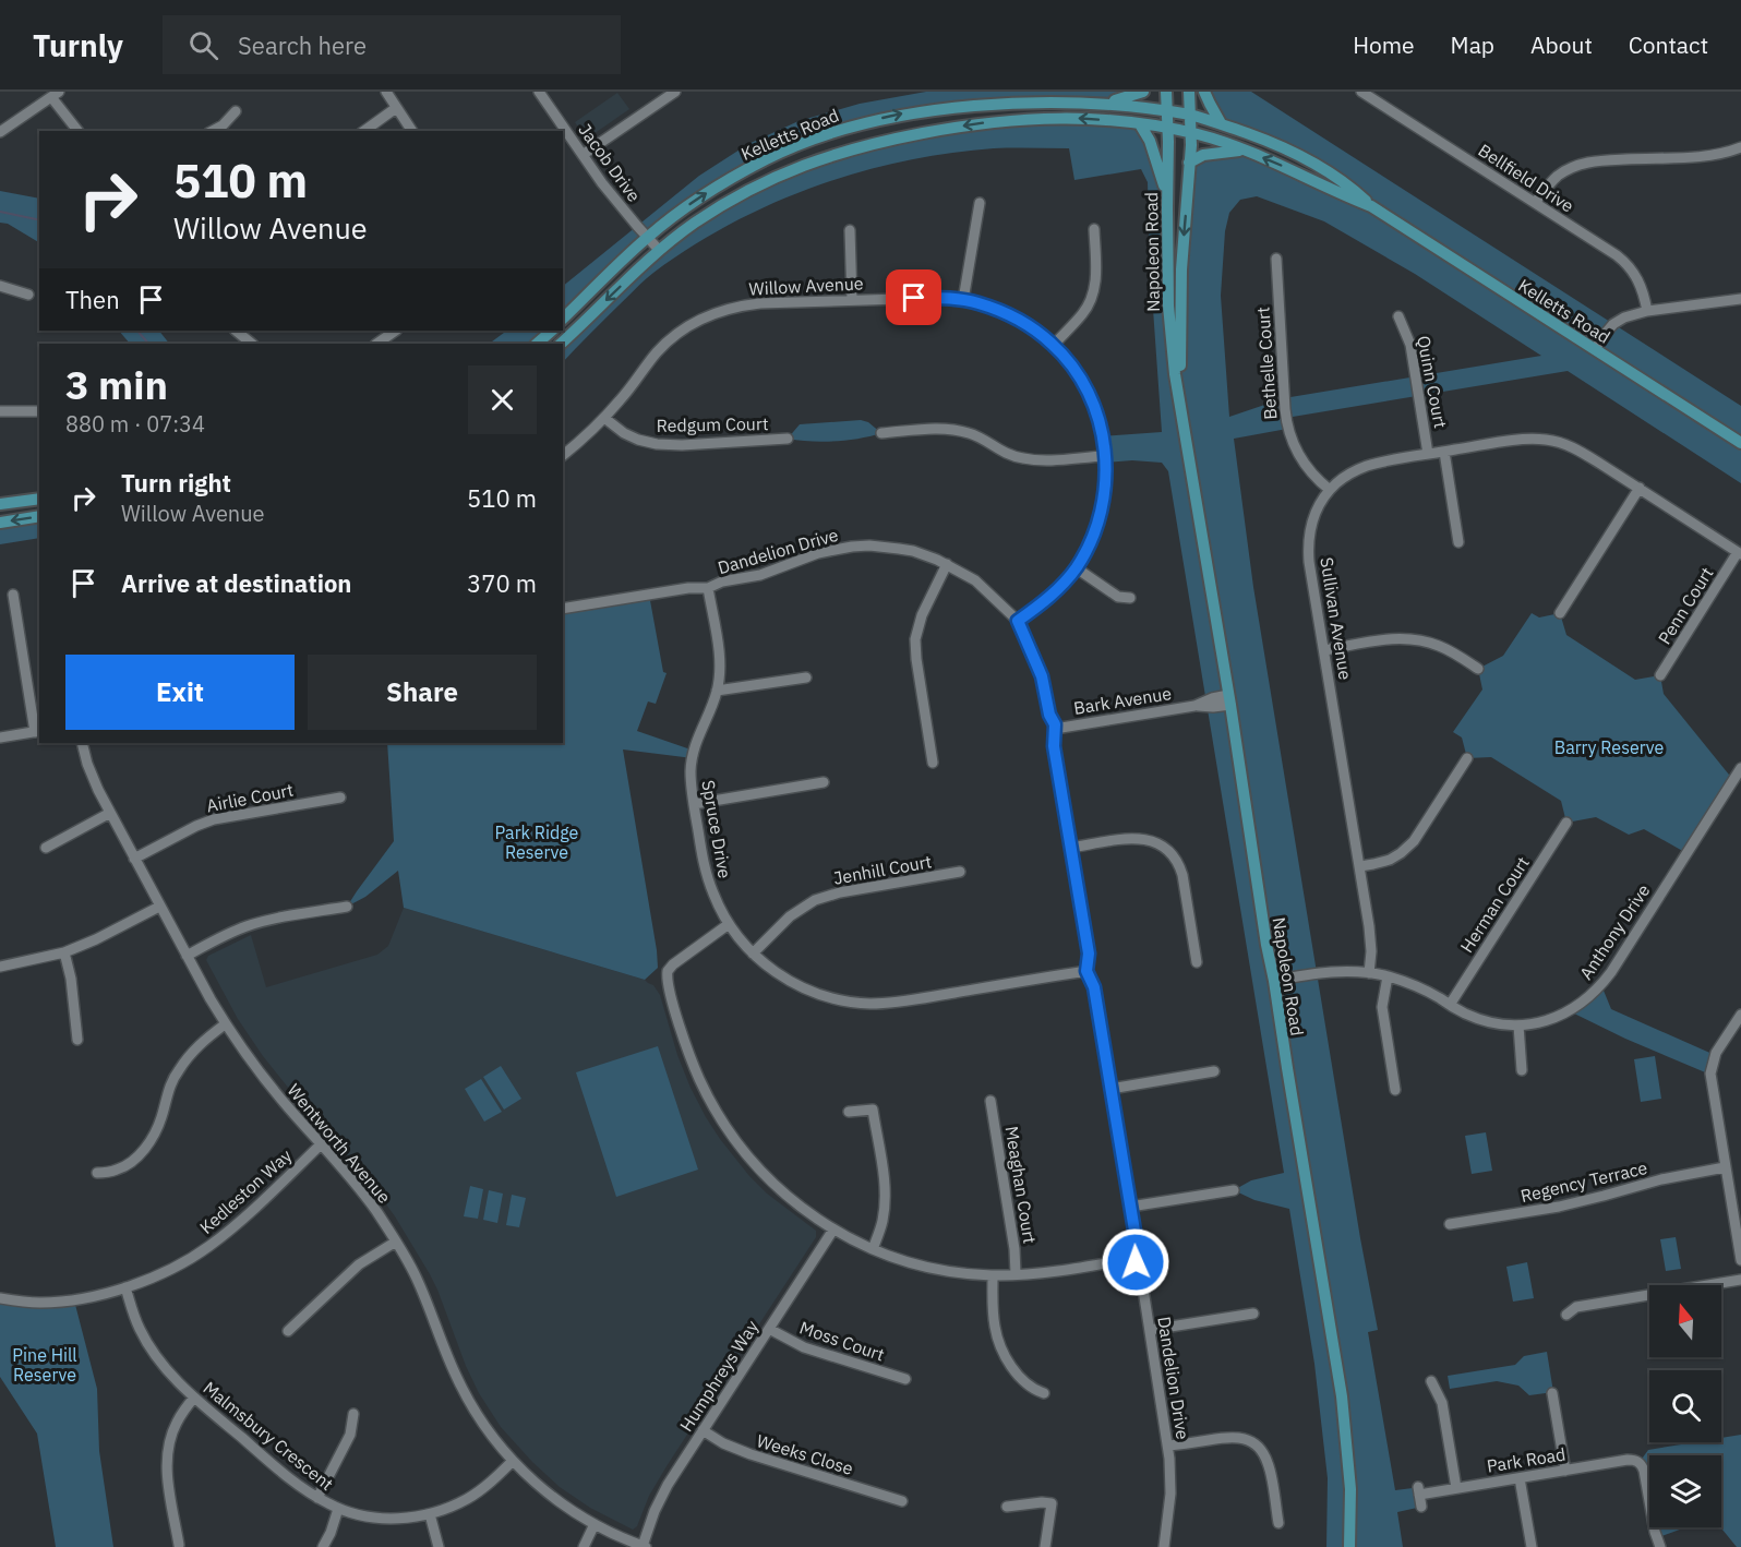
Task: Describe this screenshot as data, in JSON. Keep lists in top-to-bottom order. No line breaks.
{"streets":{"main road":["Kelletts Road","Napoleon Road"],"street":["Jacob Drive","Bellfield Drive","Willow Avenue","Bethelle Court","Quinn Court","Redgum Court","Dandelion Drive","Penn Court","Sullivan Avenue","Bark Avenue","Airlie Court","Spruce Drive","Jenhill Court","Herman Court","Anthony Drive","Wentworth Avenue","Regency Terrace","Meaghan Court","Kedleston Way","Moss Court","Humphreys Way","Malmsbury Crescent","Weeks Close","Park Road"]},"crossings":[["Kelletts Road","Jacob Drive"],["Kelletts Road","Napoleon Road"],["Napoleon Road","Bark Avenue"],["Napoleon Road","Anthony Drive"],["Willow Avenue","Redgum Court"],["Willow Avenue","Dandelion Drive"],["Bethelle Court","Sullivan Avenue"],["Quinn Court","Sullivan Avenue"],["Dandelion Drive","Bark Avenue"],["Dandelion Drive","Spruce Drive"],["Penn Court","Sullivan Avenue"],["Sullivan Avenue","Anthony Drive"],["Airlie Court","Wentworth Avenue"],["Spruce Drive","Jenhill Court"],["Herman Court","Anthony Drive"],["Wentworth Avenue","Kedleston Way"],["Wentworth Avenue","Humphreys Way"],["Wentworth Avenue","Malmsbury Crescent"],["Kedleston Way","Malmsbury Crescent"],["Moss Court","Humphreys Way"],["Humphreys Way","Weeks Close"]],"parks":["Barry Reserve","Park Ridge Reserve","Pine Hill Reserve"],"north":"top","page":{"header":"Turnly","search":"Search here","nav":["Home","Map","About","Contact"],"turn":["510 m","Willow Avenue"],"then":"Then","heading":["3 min","880 m · 07:34"],"list":[{"name":"Turn right","note":"Willow Avenue","value":"510 m"},{"name":"Arrive at destination","value":"370 m"}],"buttons":["Exit","Share"]}}
